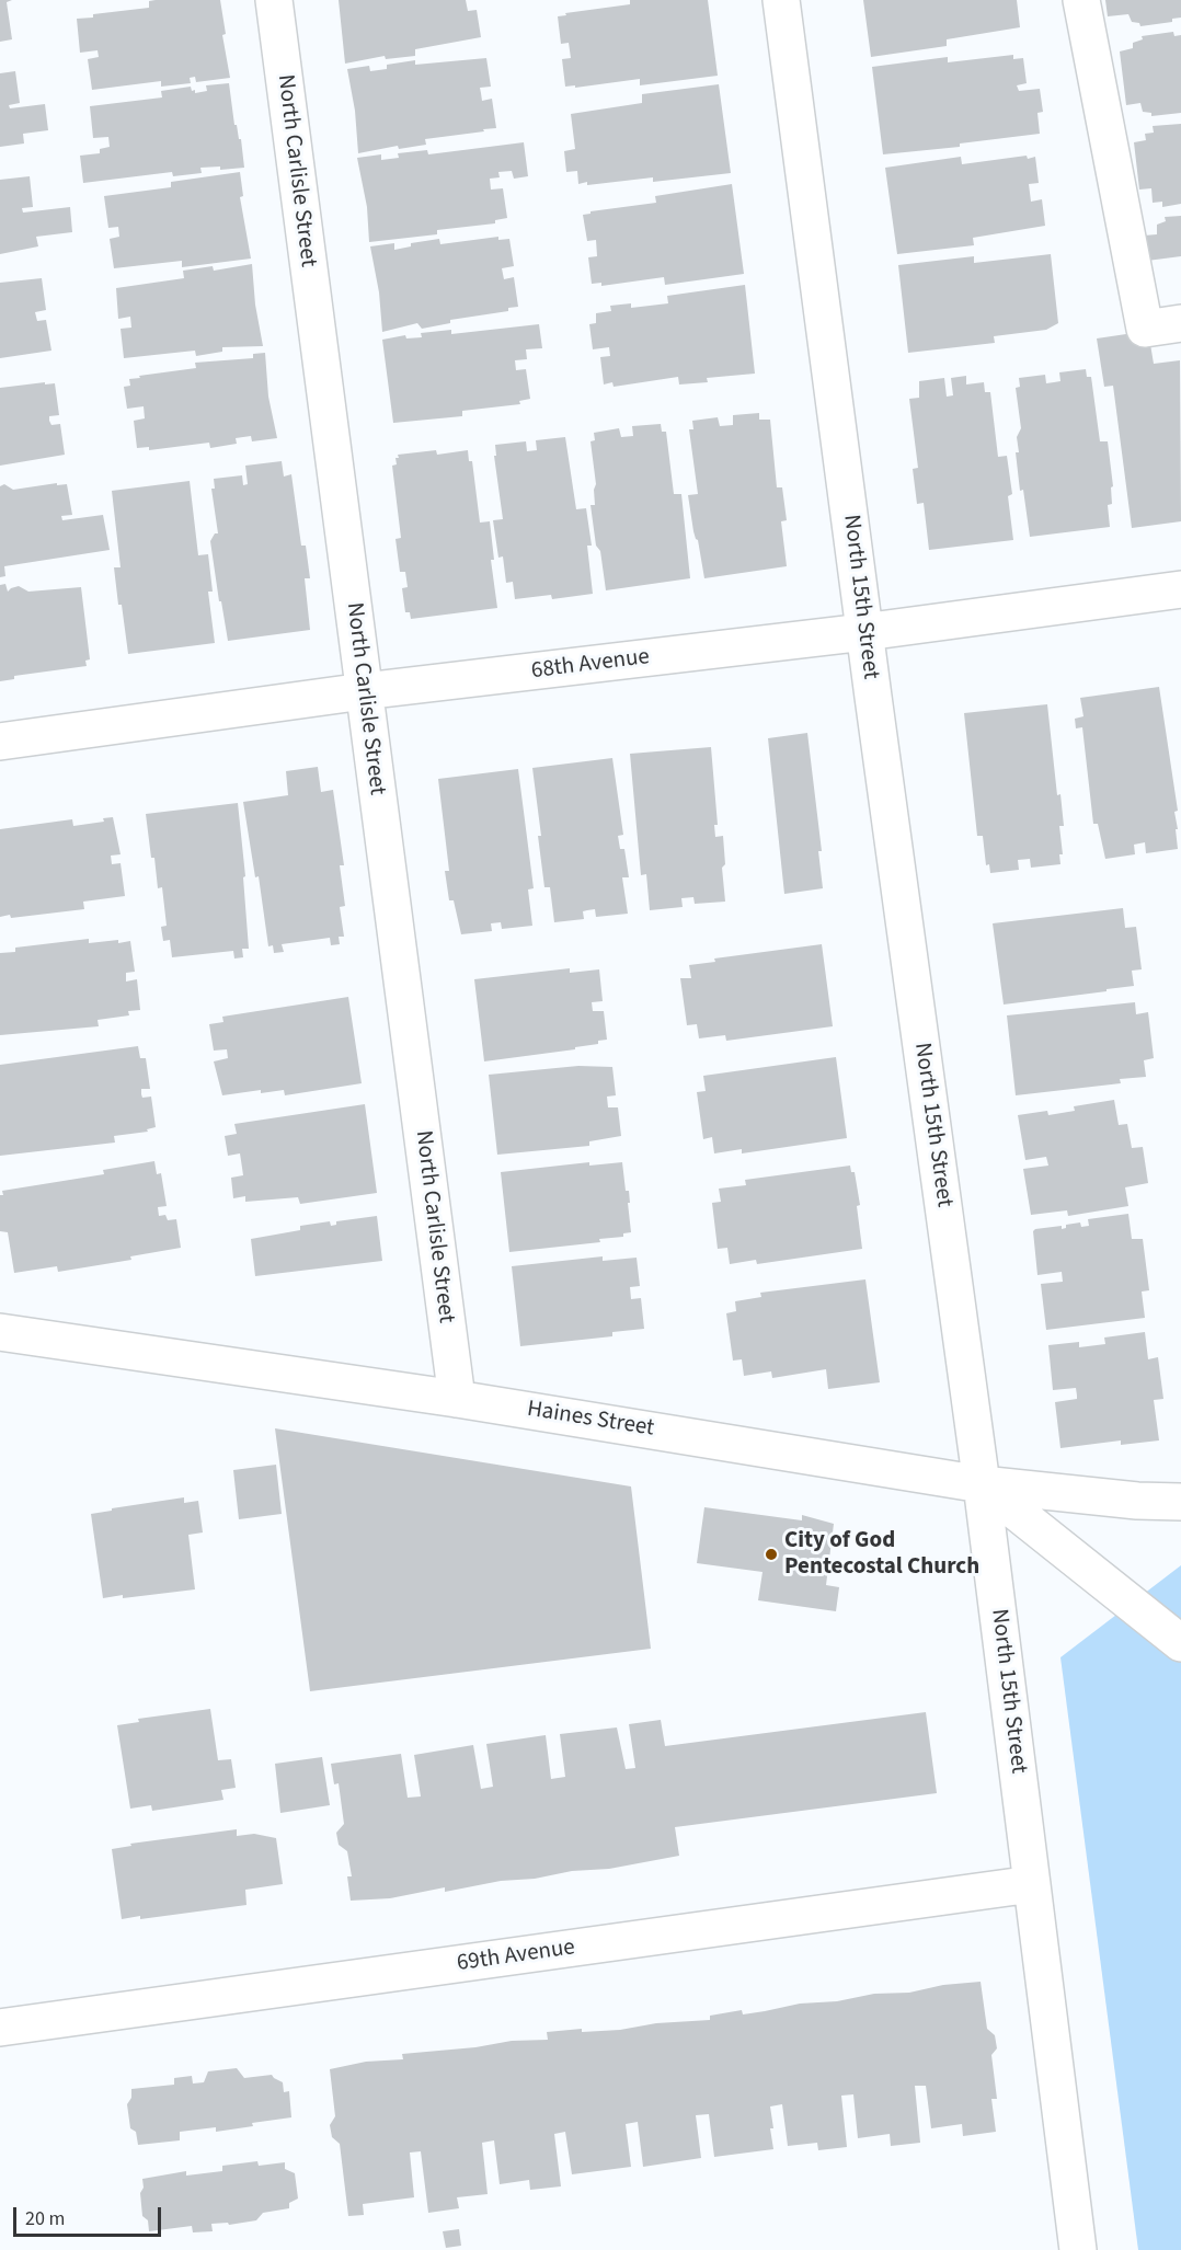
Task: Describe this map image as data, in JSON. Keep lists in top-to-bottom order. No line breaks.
{"streets":{"street":["North Carlisle Street","North 15th Street","68th Avenue","Haines Street","69th Avenue"]},"crossings":[["North Carlisle Street","68th Avenue"],["North Carlisle Street","Haines Street"],["North 15th Street","68th Avenue"],["North 15th Street","Haines Street"],["North 15th Street","69th Avenue"]],"places":["City of God Pentecostal Church"],"scale_bar":"20 m"}
